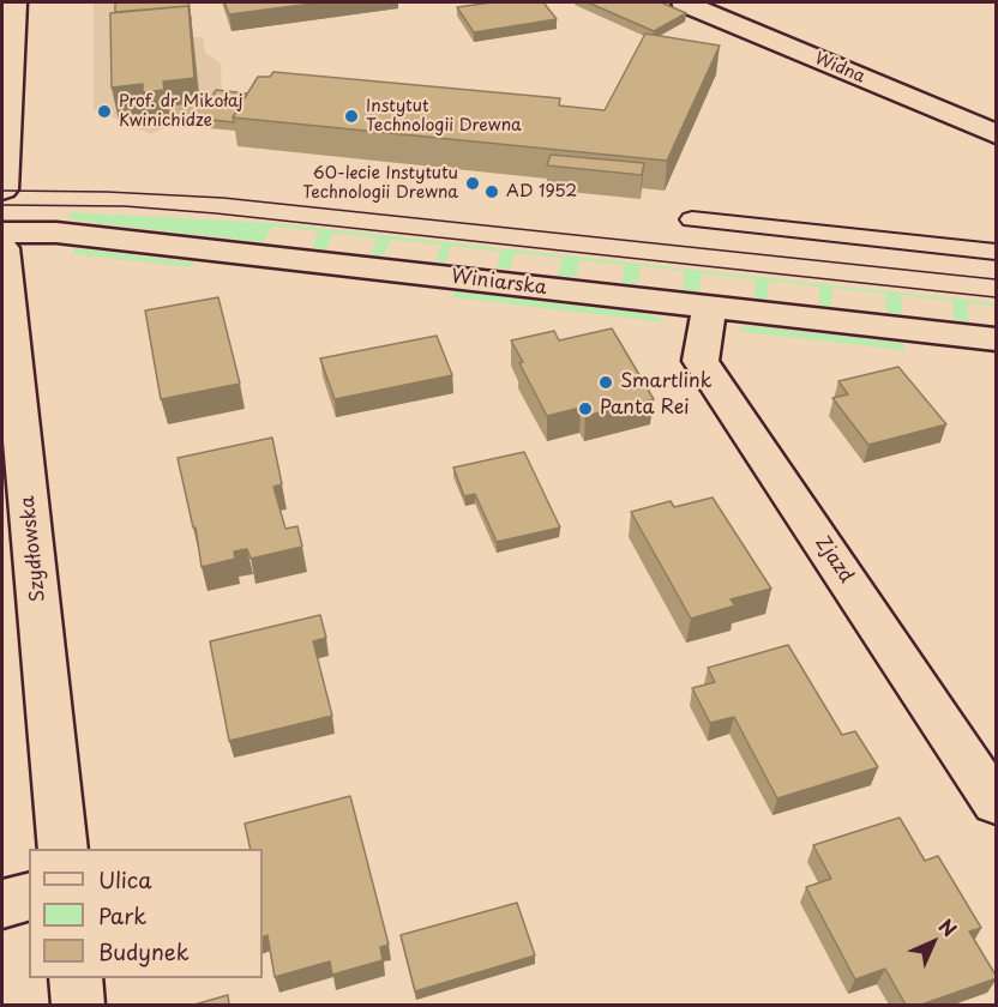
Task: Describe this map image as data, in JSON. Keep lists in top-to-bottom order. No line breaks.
{"streets":{"street":["Widna","Winiarska","Szydłowska","Zjazd"]},"crossings":[["Winiarska","Zjazd"]],"places":["Prof. dr Mikołaj Kwinichidze","Instytut Technologii Drewna","60-lecie Instytutu Technologii Drewna","AD 1952","Smartlink","Panta Rei"],"legend":["Ulica","Park","Budynek"],"north":"top right"}
